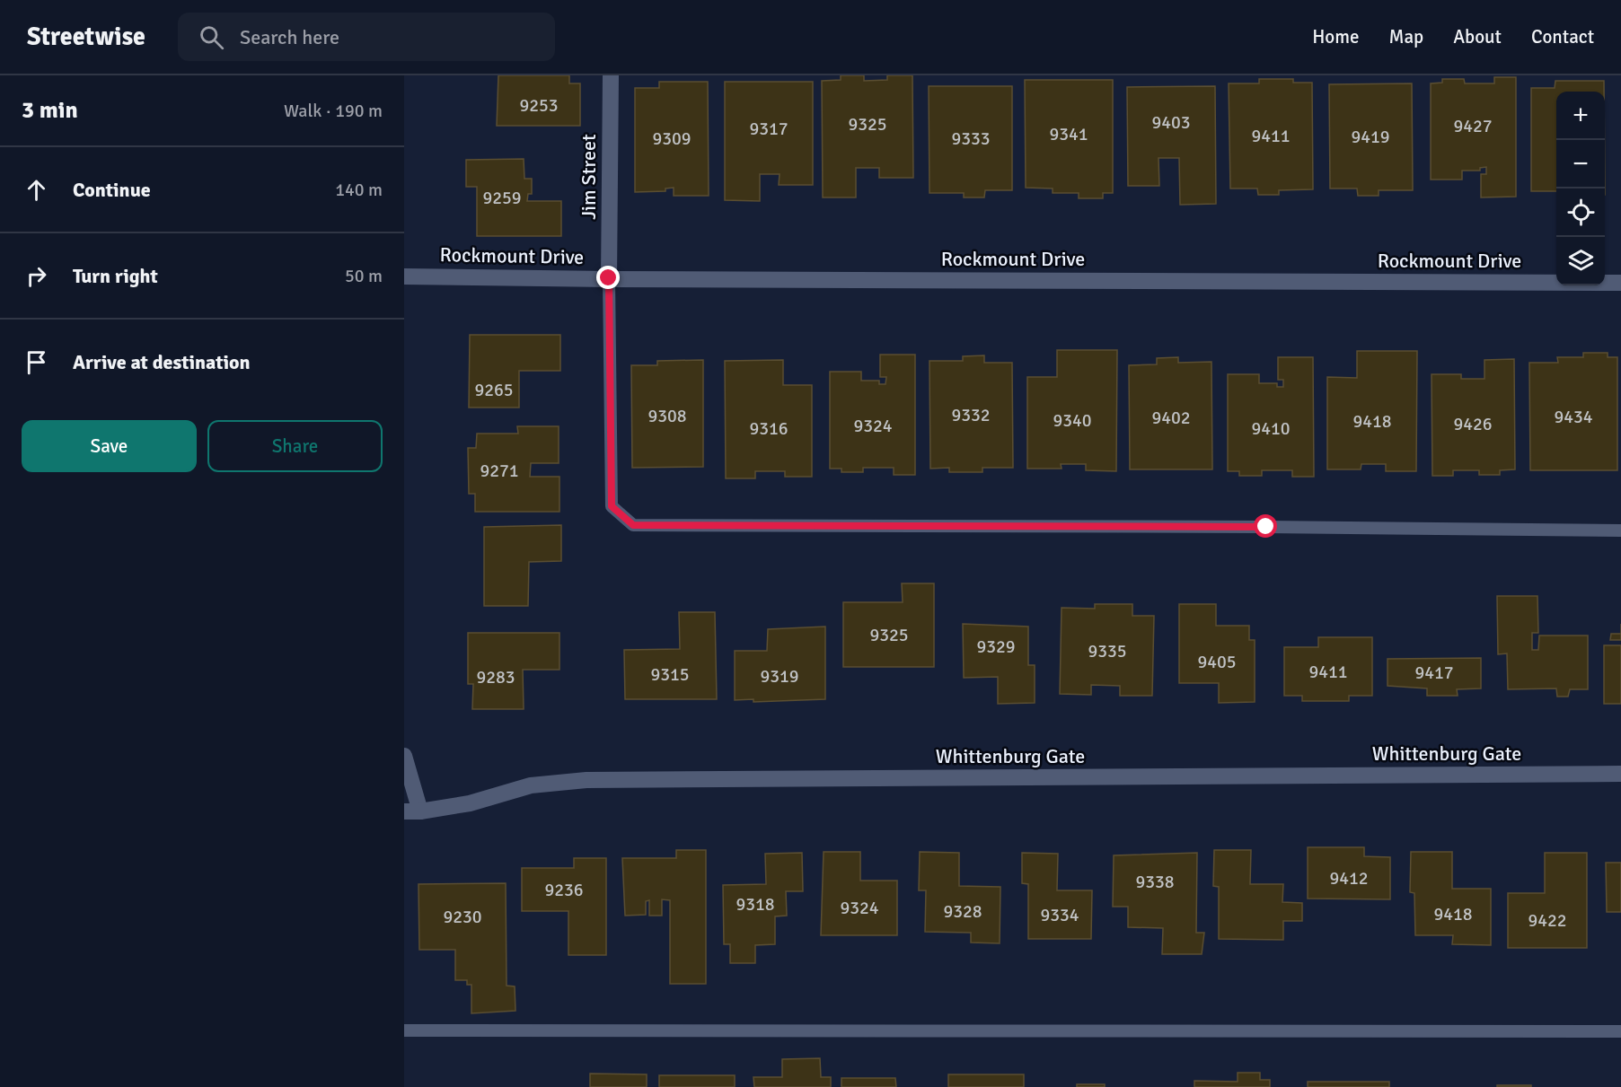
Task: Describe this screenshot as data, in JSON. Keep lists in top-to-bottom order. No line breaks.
{"streets":{"street":["Jim Street","Rockmount Drive","Whittenburg Gate"]},"crossings":[["Jim Street","Rockmount Drive"]],"house_numbers":["9253","9403","9325","9427","9317","9341","9411","9419","9309","9333","9259","9265","9332","9308","9434","9402","9340","9418","9426","9324","9316","9410","9271","9325","9329","9335","9405","9411","9417","9315","9319","9283","9412","9338","9236","9318","9324","9328","9418","9334","9230","9422"],"page":{"header":"Streetwise","search":"Search here","nav":["Home","Map","About","Contact"],"heading":["3 min","Walk · 190 m"],"map_buttons":["+","−"],"list":[["Continue","140 m"],["Turn right","50 m"],"Arrive at destination"],"buttons":["Save","Share"]}}
